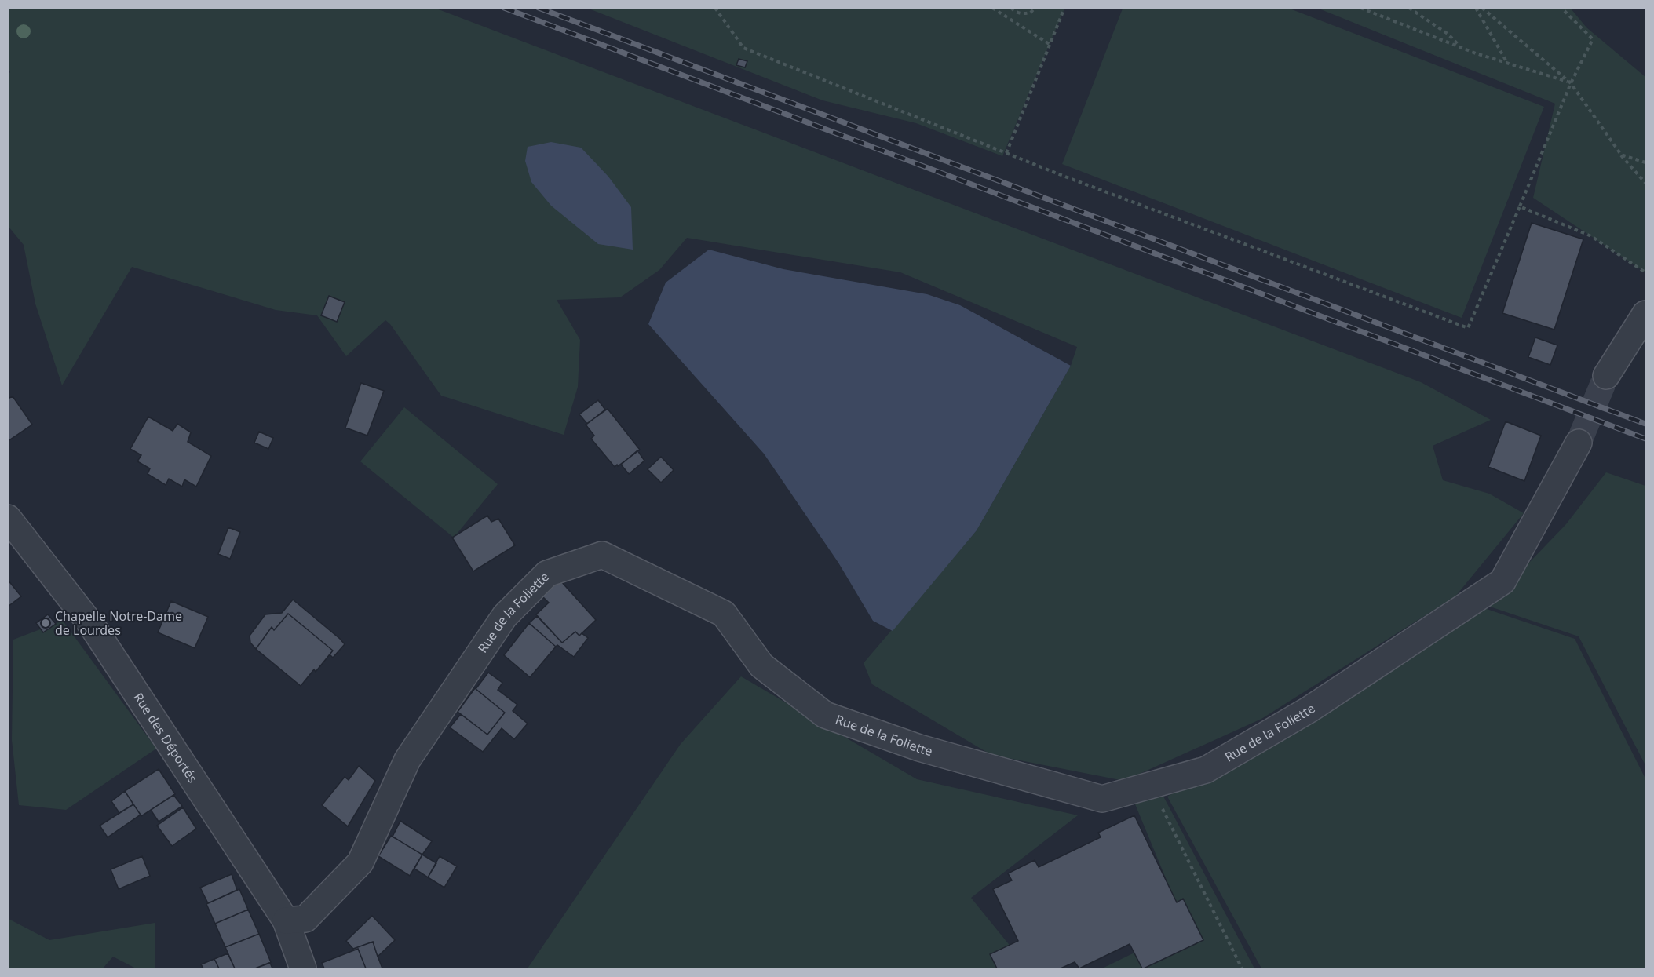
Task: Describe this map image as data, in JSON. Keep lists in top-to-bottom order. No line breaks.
{"streets":{"street":["Rue de la Foliette","Rue des Déportés"]},"crossings":[["Rue de la Foliette","Rue des Déportés"]],"places":["Chapelle Notre-Dame de Lourdes"]}
